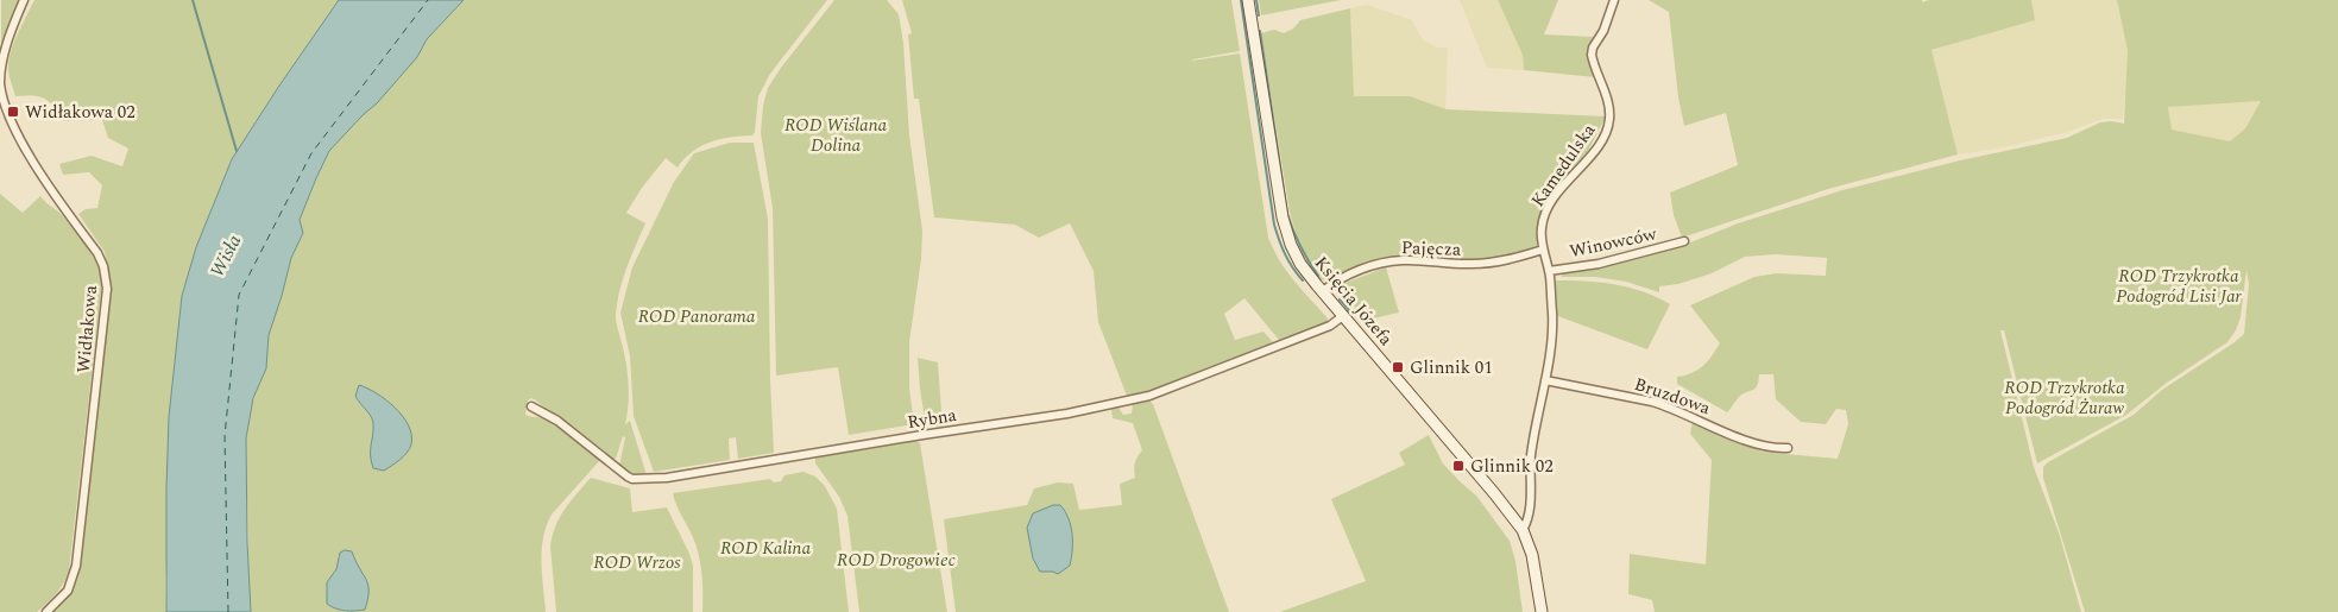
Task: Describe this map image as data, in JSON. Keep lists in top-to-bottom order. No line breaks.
{"streets":{"main road":["Księcia Józefa"],"street":["Kamedulska","Winowców","Pajęcza","Widłakowa","Bruzdowa","Rybna"]},"crossings":[["Kamedulska","Winowców"],["Kamedulska","Pajęcza"],["Kamedulska","Księcia Józefa"],["Kamedulska","Bruzdowa"],["Pajęcza","Księcia Józefa"],["Księcia Józefa","Rybna"]],"water":["Wisła"],"parks":["ROD Wiślana Dolina","ROD Trzykrotka Podogród Lisi Jar","ROD Panorama","ROD Trzykrotka Podogród Żuraw","ROD Kalina","ROD Drogowiec","ROD Wrzos"],"places":{"transit":["Widłakowa 02","Glinnik 01","Glinnik 02"]}}
